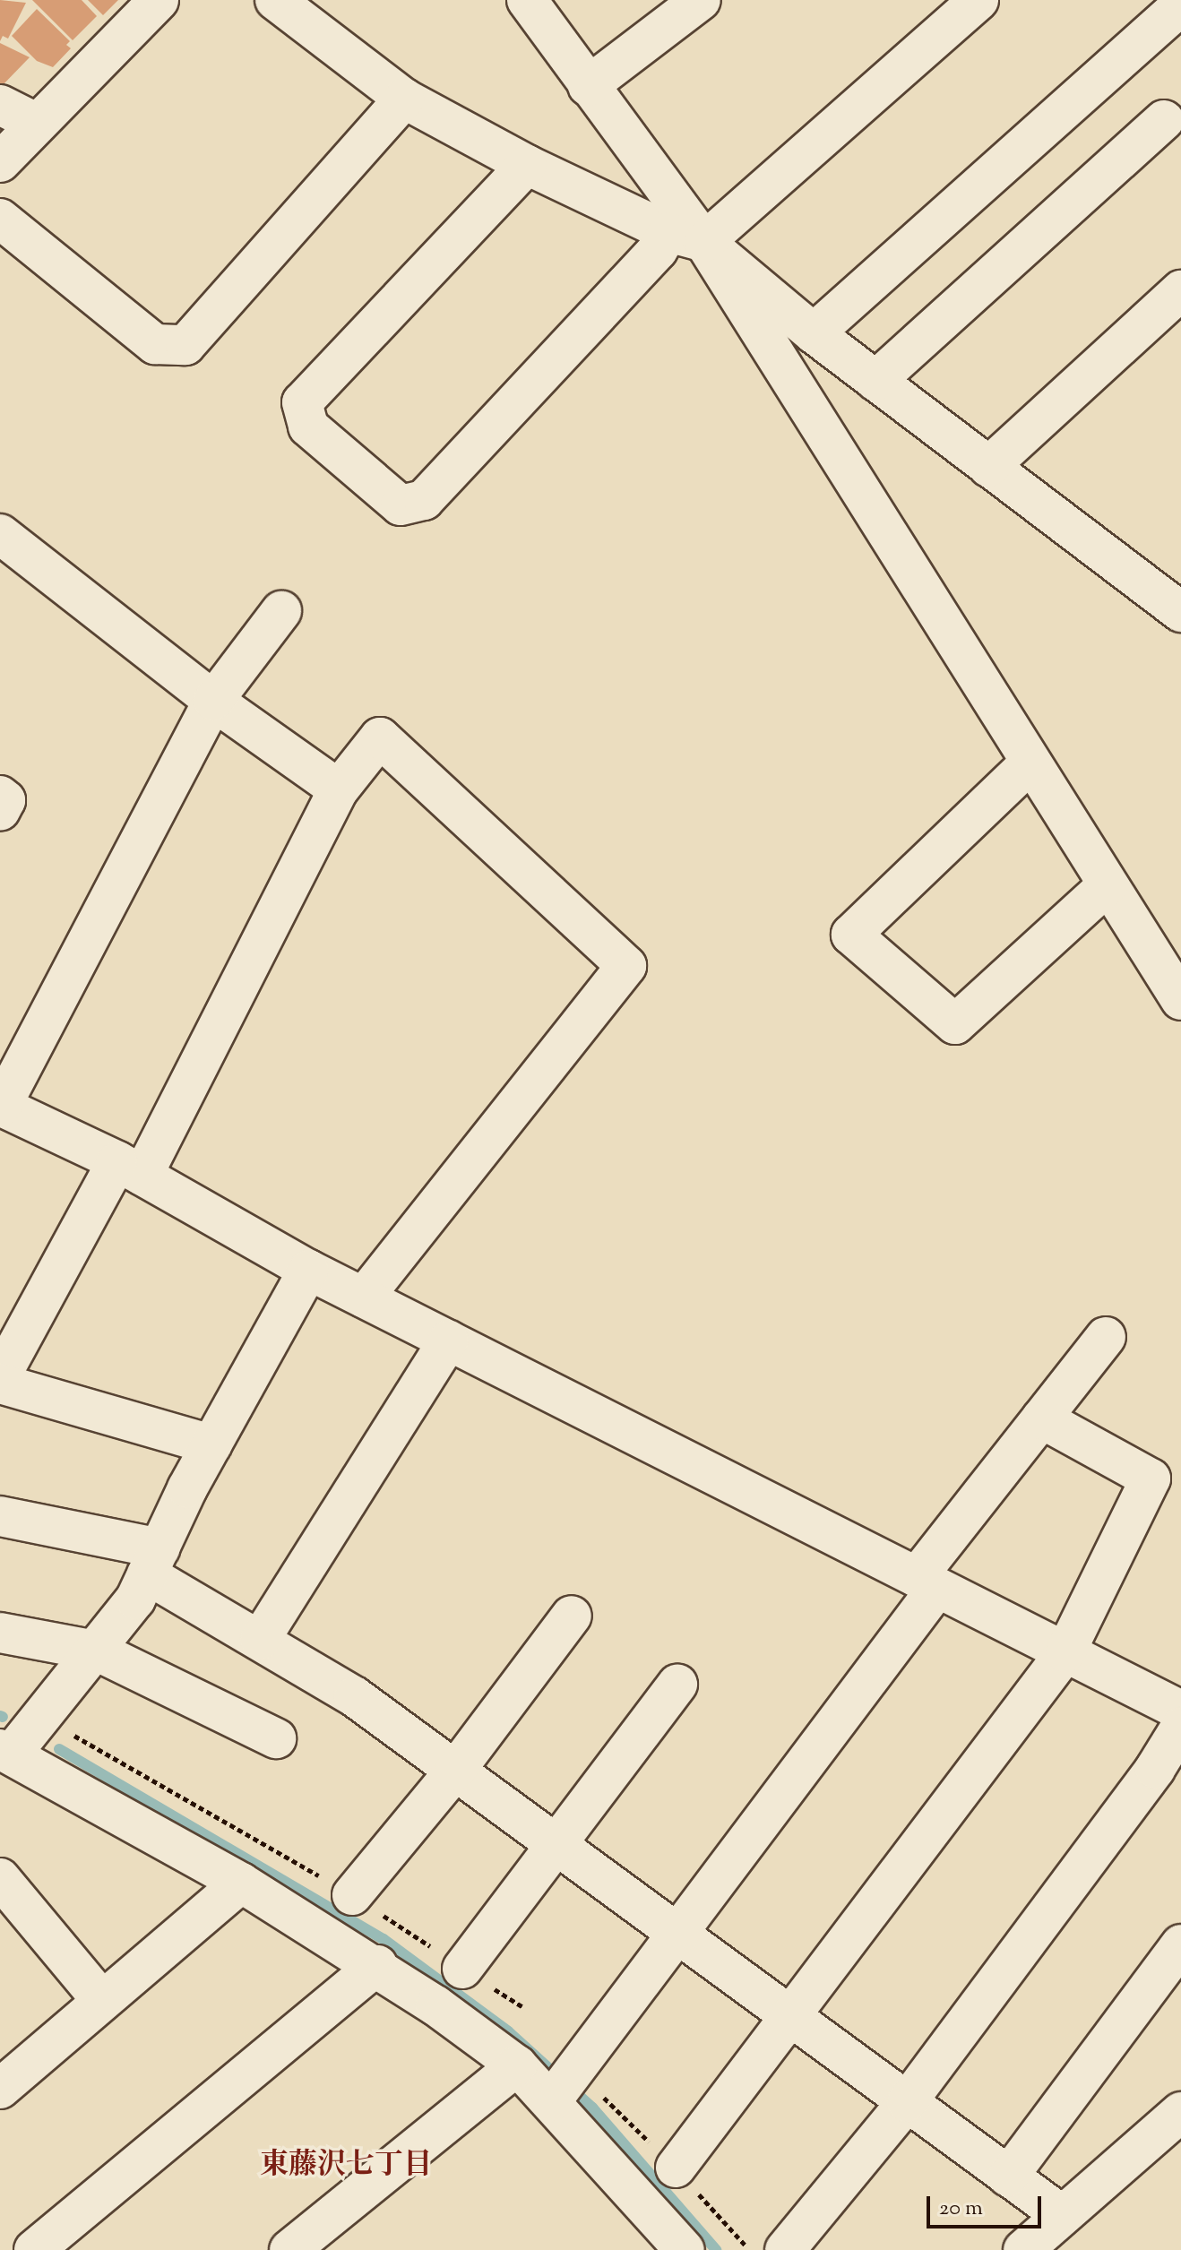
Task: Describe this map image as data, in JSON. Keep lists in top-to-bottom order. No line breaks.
{"districts":["東藤沢七丁目"],"scale_bar":"20 m"}
